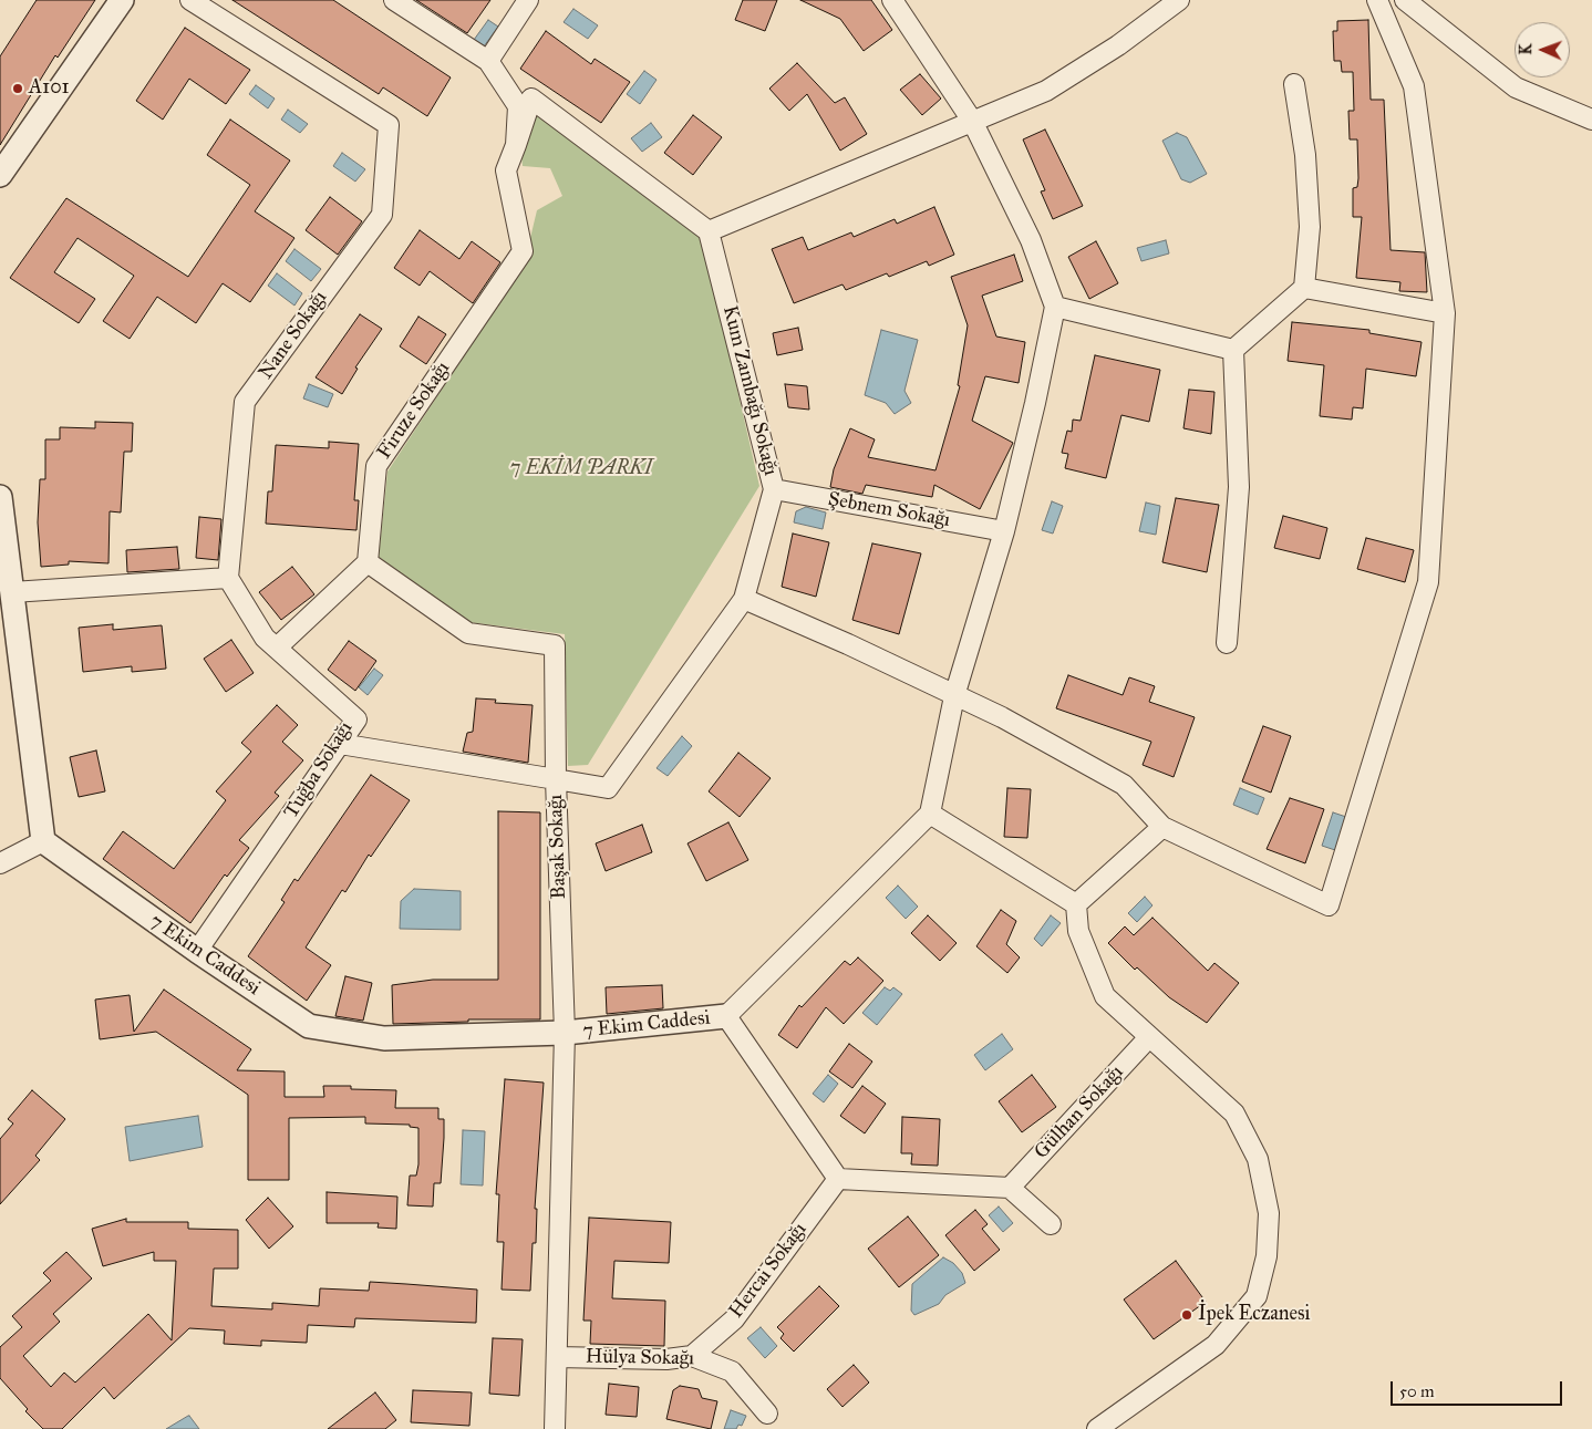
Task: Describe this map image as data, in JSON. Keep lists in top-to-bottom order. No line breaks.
{"streets":{"street":["Nane Sokağı","Kum Zambağı Sokağı","Firuze Sokağı","Şebnem Sokağı","Tuğba Sokağı","Başak Sokağı","7 Ekim Caddesi","Gülhan Sokağı","Hercai Sokağı","Hülya Sokağı"]},"crossings":[["Nane Sokağı","Tuğba Sokağı"],["Kum Zambağı Sokağı","Şebnem Sokağı"],["Kum Zambağı Sokağı","Başak Sokağı"],["Tuğba Sokağı","Başak Sokağı"],["Tuğba Sokağı","7 Ekim Caddesi"],["Başak Sokağı","7 Ekim Caddesi"],["Başak Sokağı","Hülya Sokağı"],["Hercai Sokağı","Hülya Sokağı"]],"parks":["7 EKİM PARKI"],"places":["A101","İpek Eczanesi"],"scale_bar":"50 m","north":"left"}
